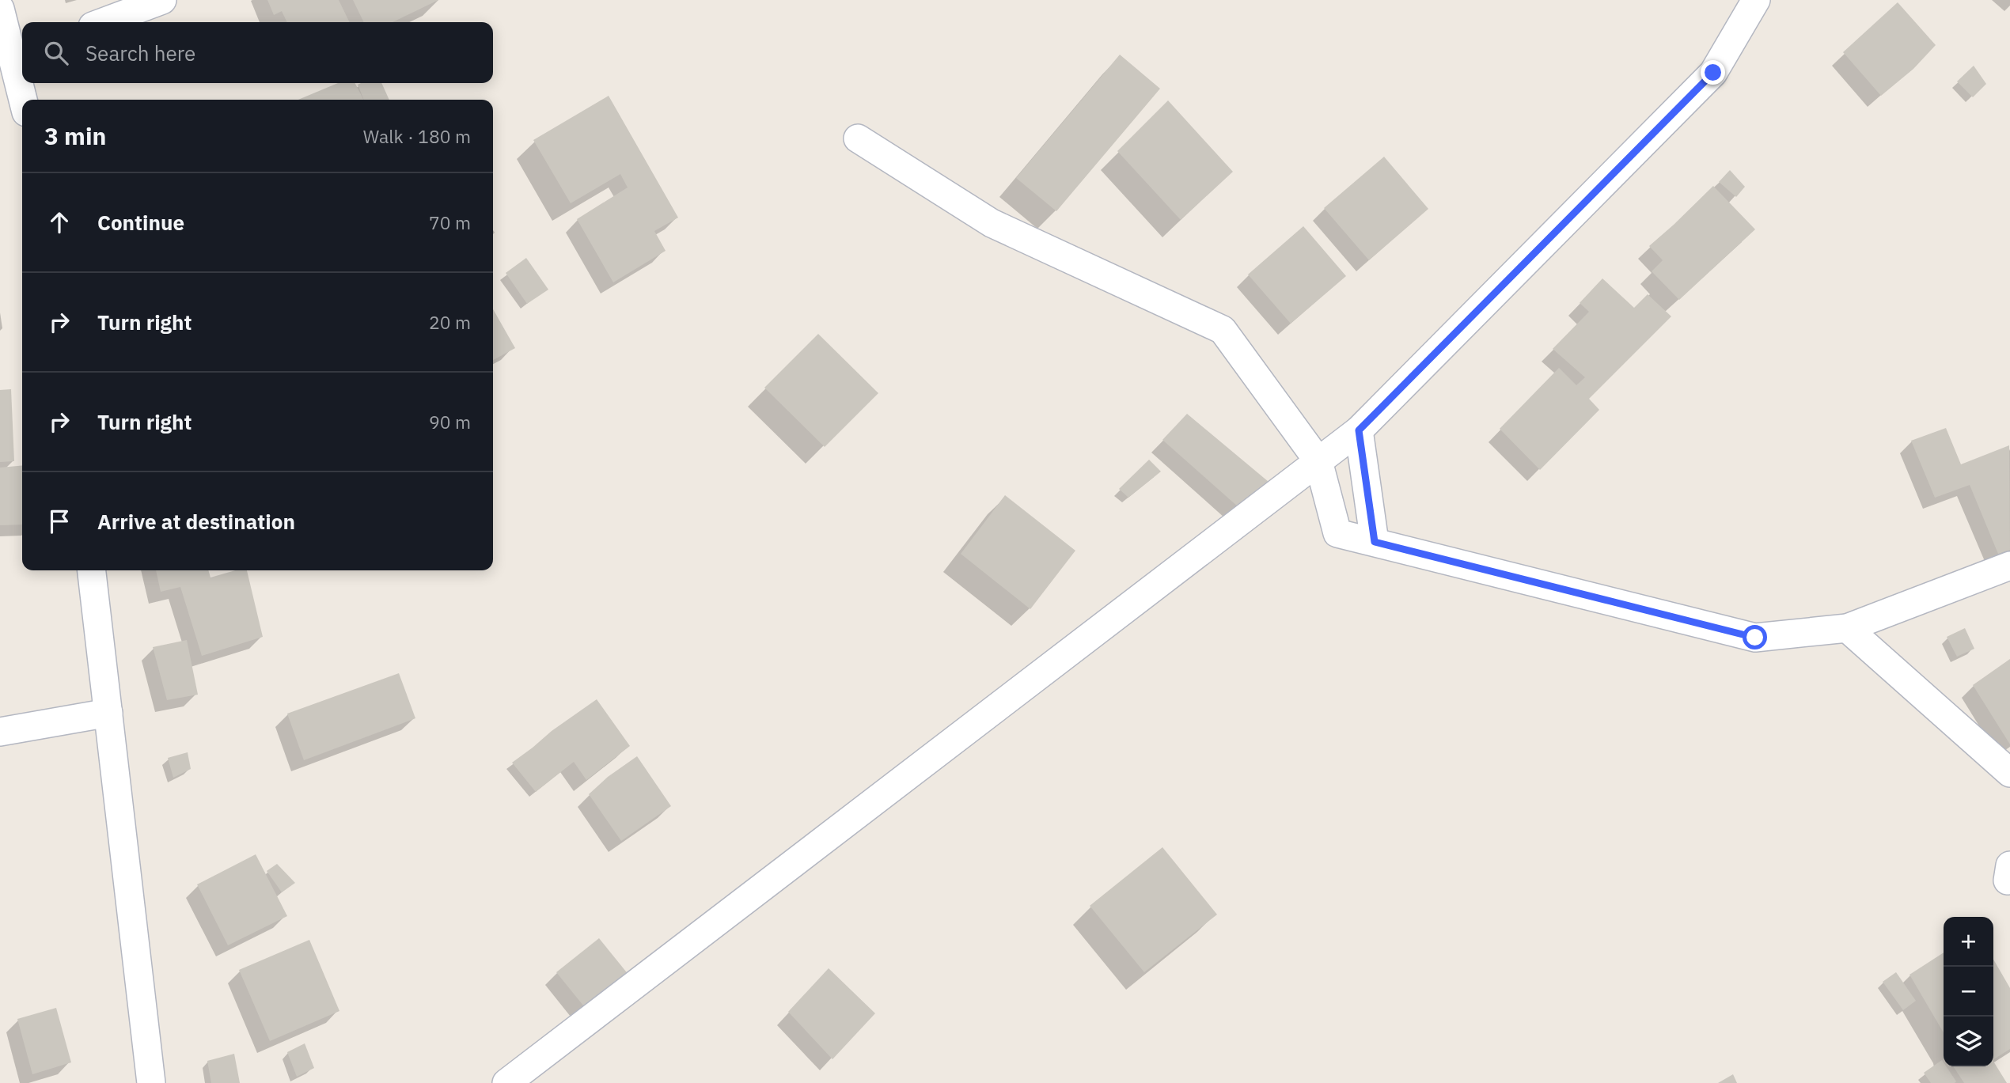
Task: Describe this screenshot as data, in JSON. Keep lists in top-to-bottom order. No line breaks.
{"page":{"search":"Search here","heading":["3 min","Walk · 180 m"],"list":[["Continue","70 m"],["Turn right","20 m"],["Turn right","90 m"],"Arrive at destination"],"map_buttons":["+","−"]}}
